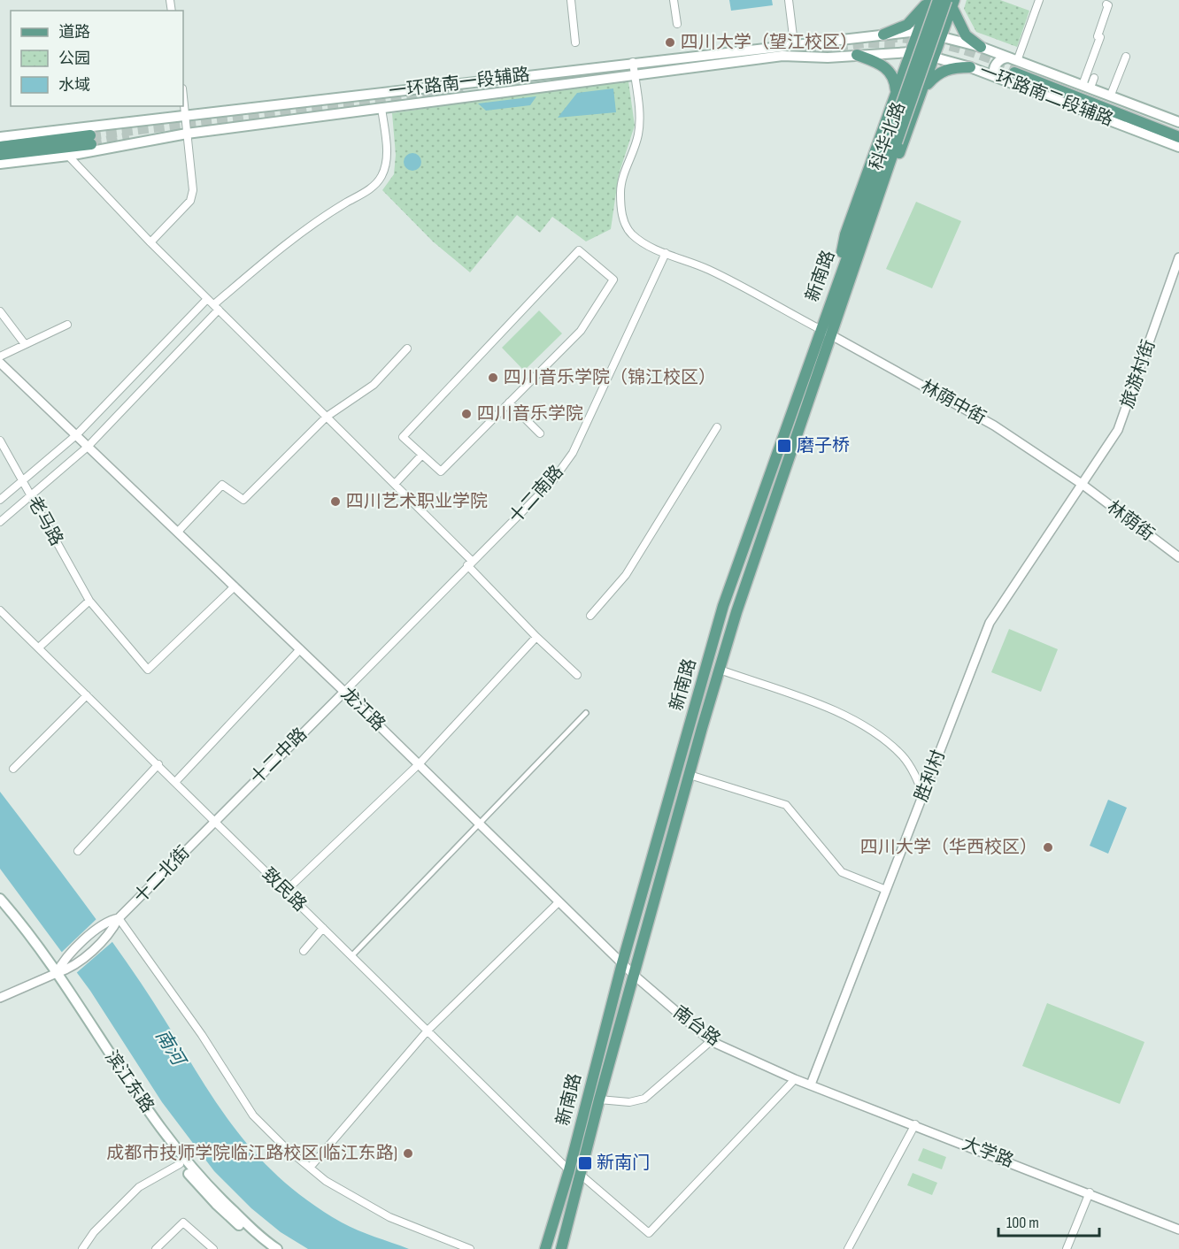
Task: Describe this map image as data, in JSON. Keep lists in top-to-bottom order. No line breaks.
{"streets":{"main road":["一环路南一段辅路","一环路南二段辅路","科华北路","新南路","滨江东路"],"street":["旅游村街","林荫中街","十二南路","老马路","林荫街","龙江路","十二中路","胜利村","十二北街","致民路","南台路","大学路"]},"crossings":[["一环路南一段辅路","一环路南二段辅路"],["一环路南一段辅路","科华北路"],["一环路南二段辅路","科华北路"],["科华北路","新南路"],["新南路","林荫中街"],["新南路","龙江路"],["新南路","致民路"],["新南路","南台路"],["旅游村街","林荫中街"],["旅游村街","林荫街"],["旅游村街","胜利村"],["林荫中街","林荫街"],["林荫中街","胜利村"],["十二南路","龙江路"],["十二南路","十二中路"],["老马路","龙江路"],["林荫街","胜利村"],["龙江路","十二中路"],["龙江路","南台路"],["十二中路","十二北街"],["十二中路","致民路"],["胜利村","大学路"],["十二北街","致民路"],["十二北街","滨江东路"],["南台路","大学路"]],"water":["南河"],"places":{"other":["四川大学（望江校区）","四川音乐学院（锦江校区）","四川音乐学院","四川艺术职业学院","四川大学（华西校区）","成都市技师学院临江路校区(临江东路)"],"transit":["磨子桥","新南门"]},"legend":["道路","公园","水域"],"scale_bar":"100 m"}
